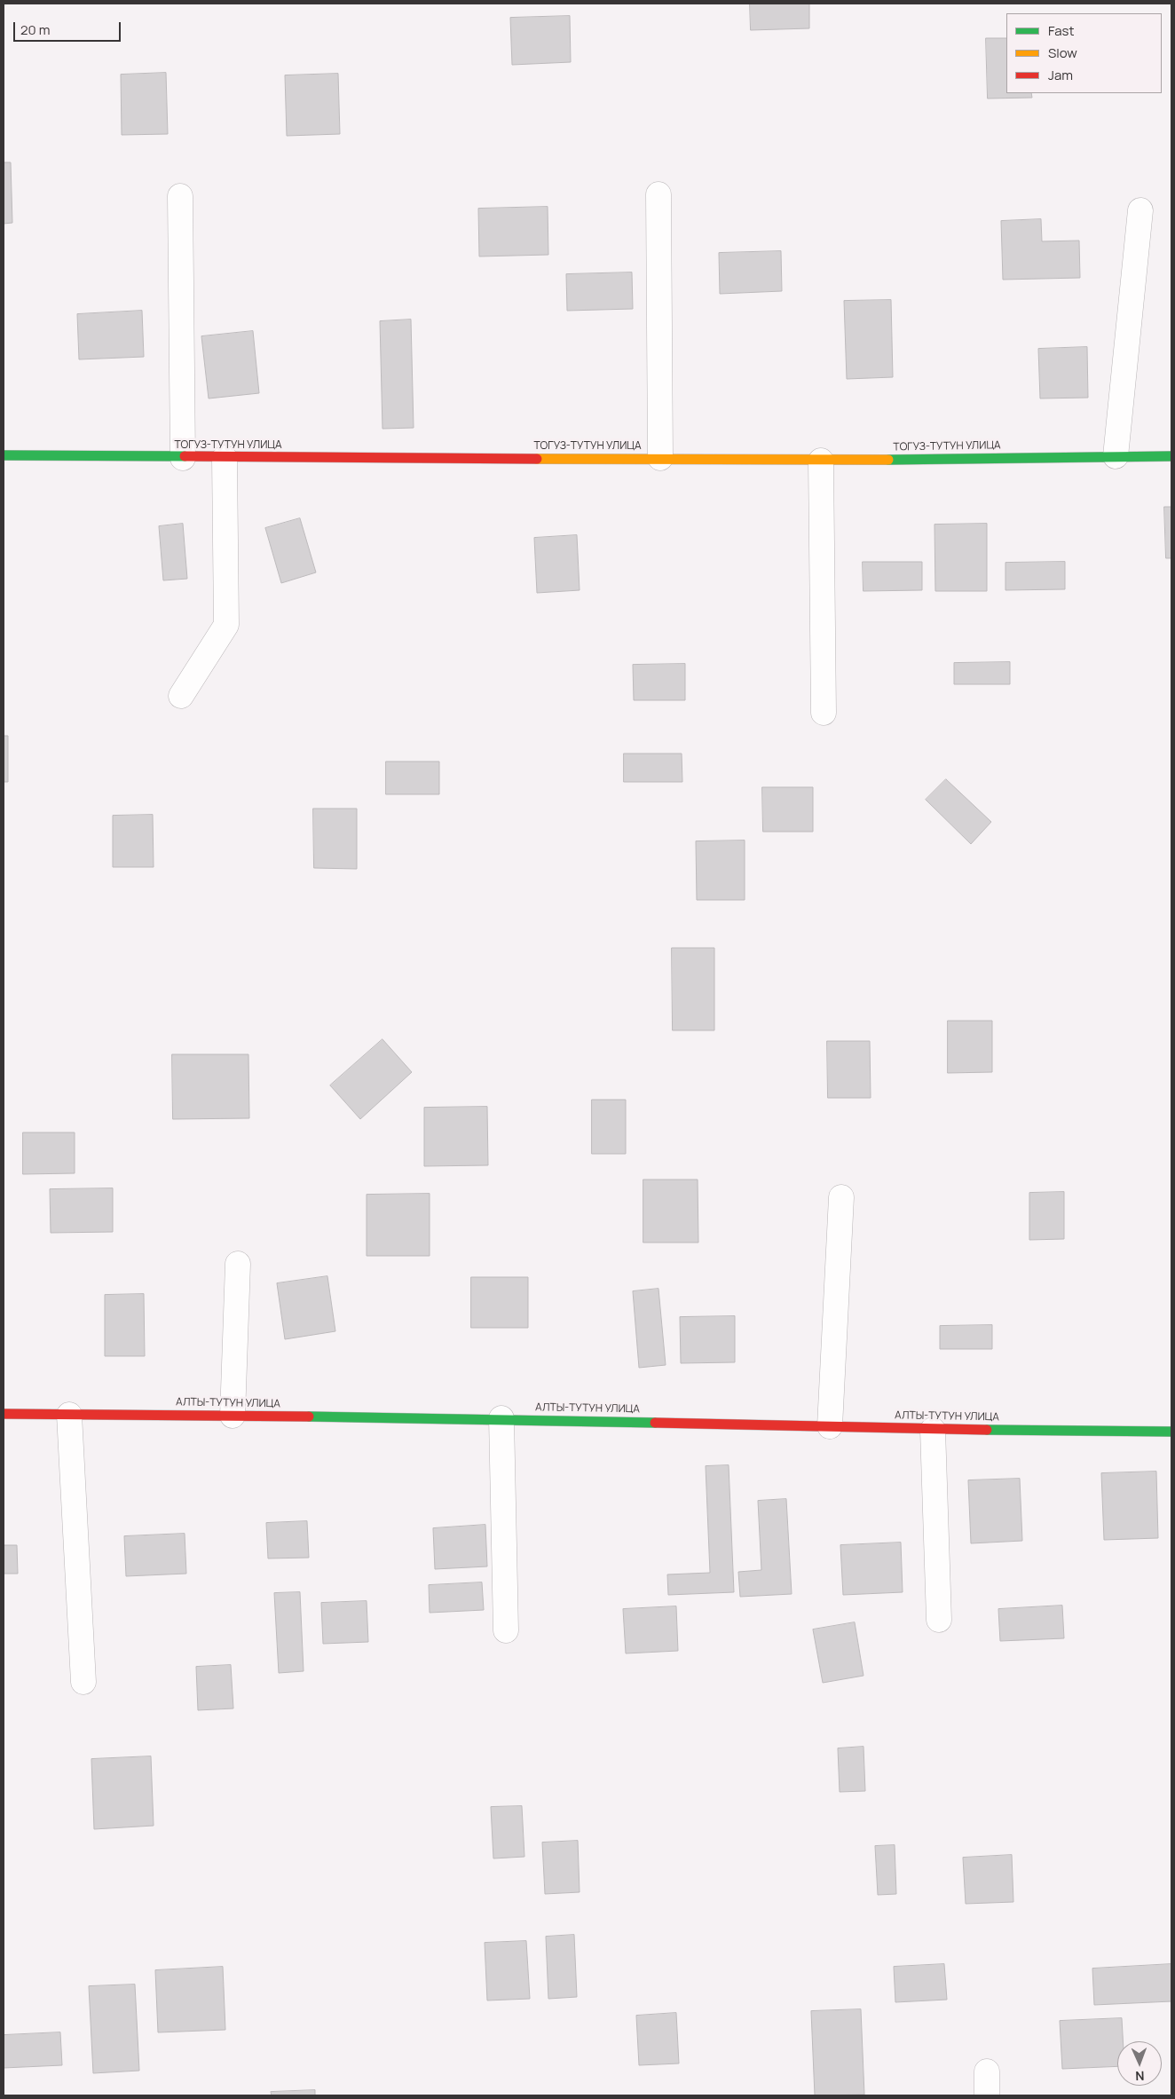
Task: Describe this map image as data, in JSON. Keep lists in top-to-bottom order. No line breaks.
{"streets":{"street":["ТОГУЗ-ТУТУН УЛИЦА","АЛТЫ-ТУТУН УЛИЦА"]},"legend":["Fast","Slow","Jam"],"scale_bar":"20 m","north":"bottom"}
